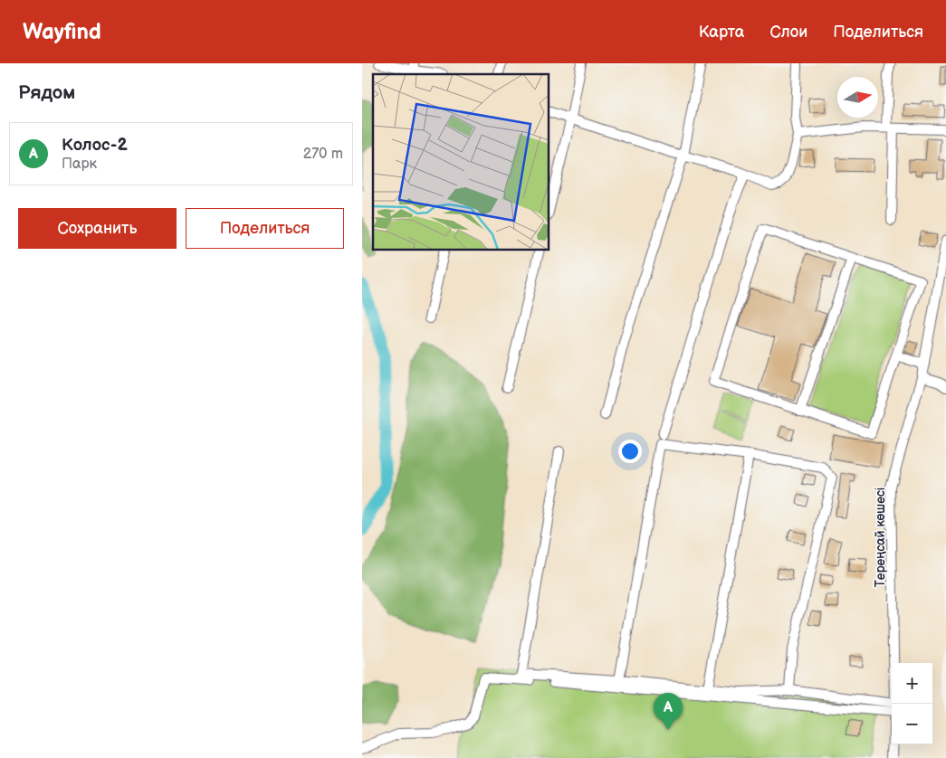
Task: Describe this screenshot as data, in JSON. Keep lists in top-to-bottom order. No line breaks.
{"streets":{"street":["Тереңсай көшесі"]},"north":"right","page":{"header":"Wayfind","nav":["Карта","Слои","Поделиться"],"heading":"Рядом","list":[{"mark":"A","name":"Колос-2","note":"Парк","value":"270 m"}],"buttons":["Сохранить","Поделиться"],"map_buttons":["+","−"],"pins":"A"}}
